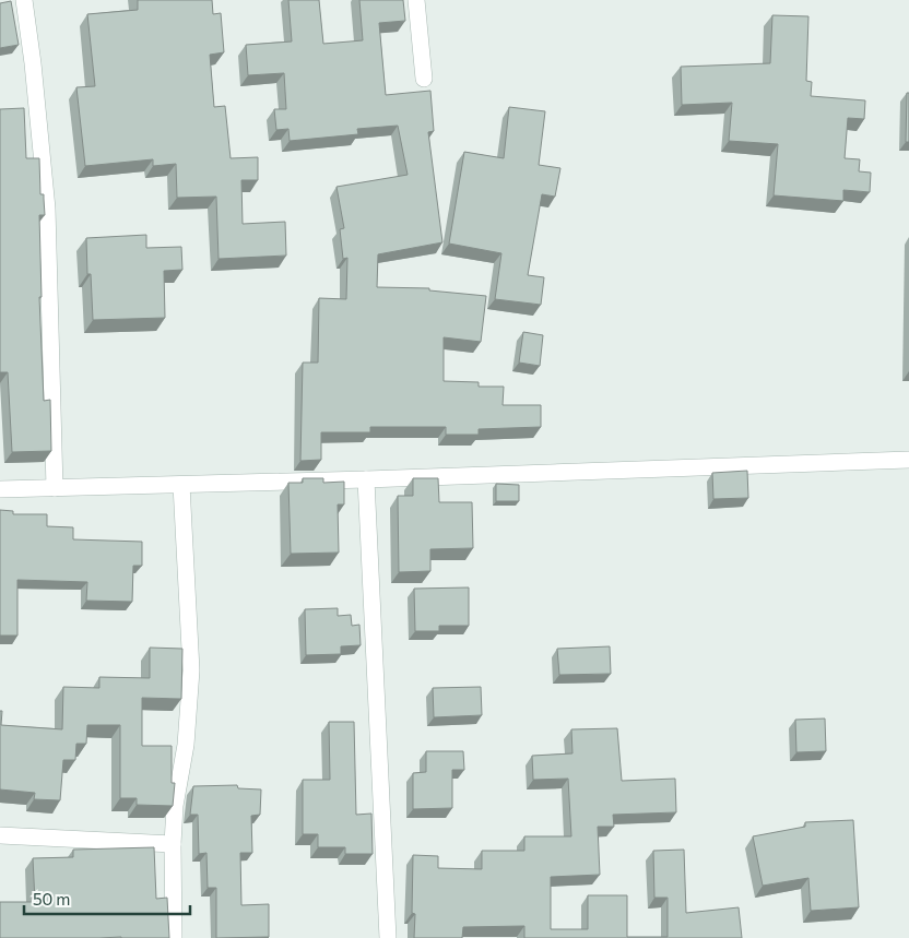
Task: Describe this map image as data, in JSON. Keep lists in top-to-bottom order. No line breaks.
{"scale_bar":"50 m"}
